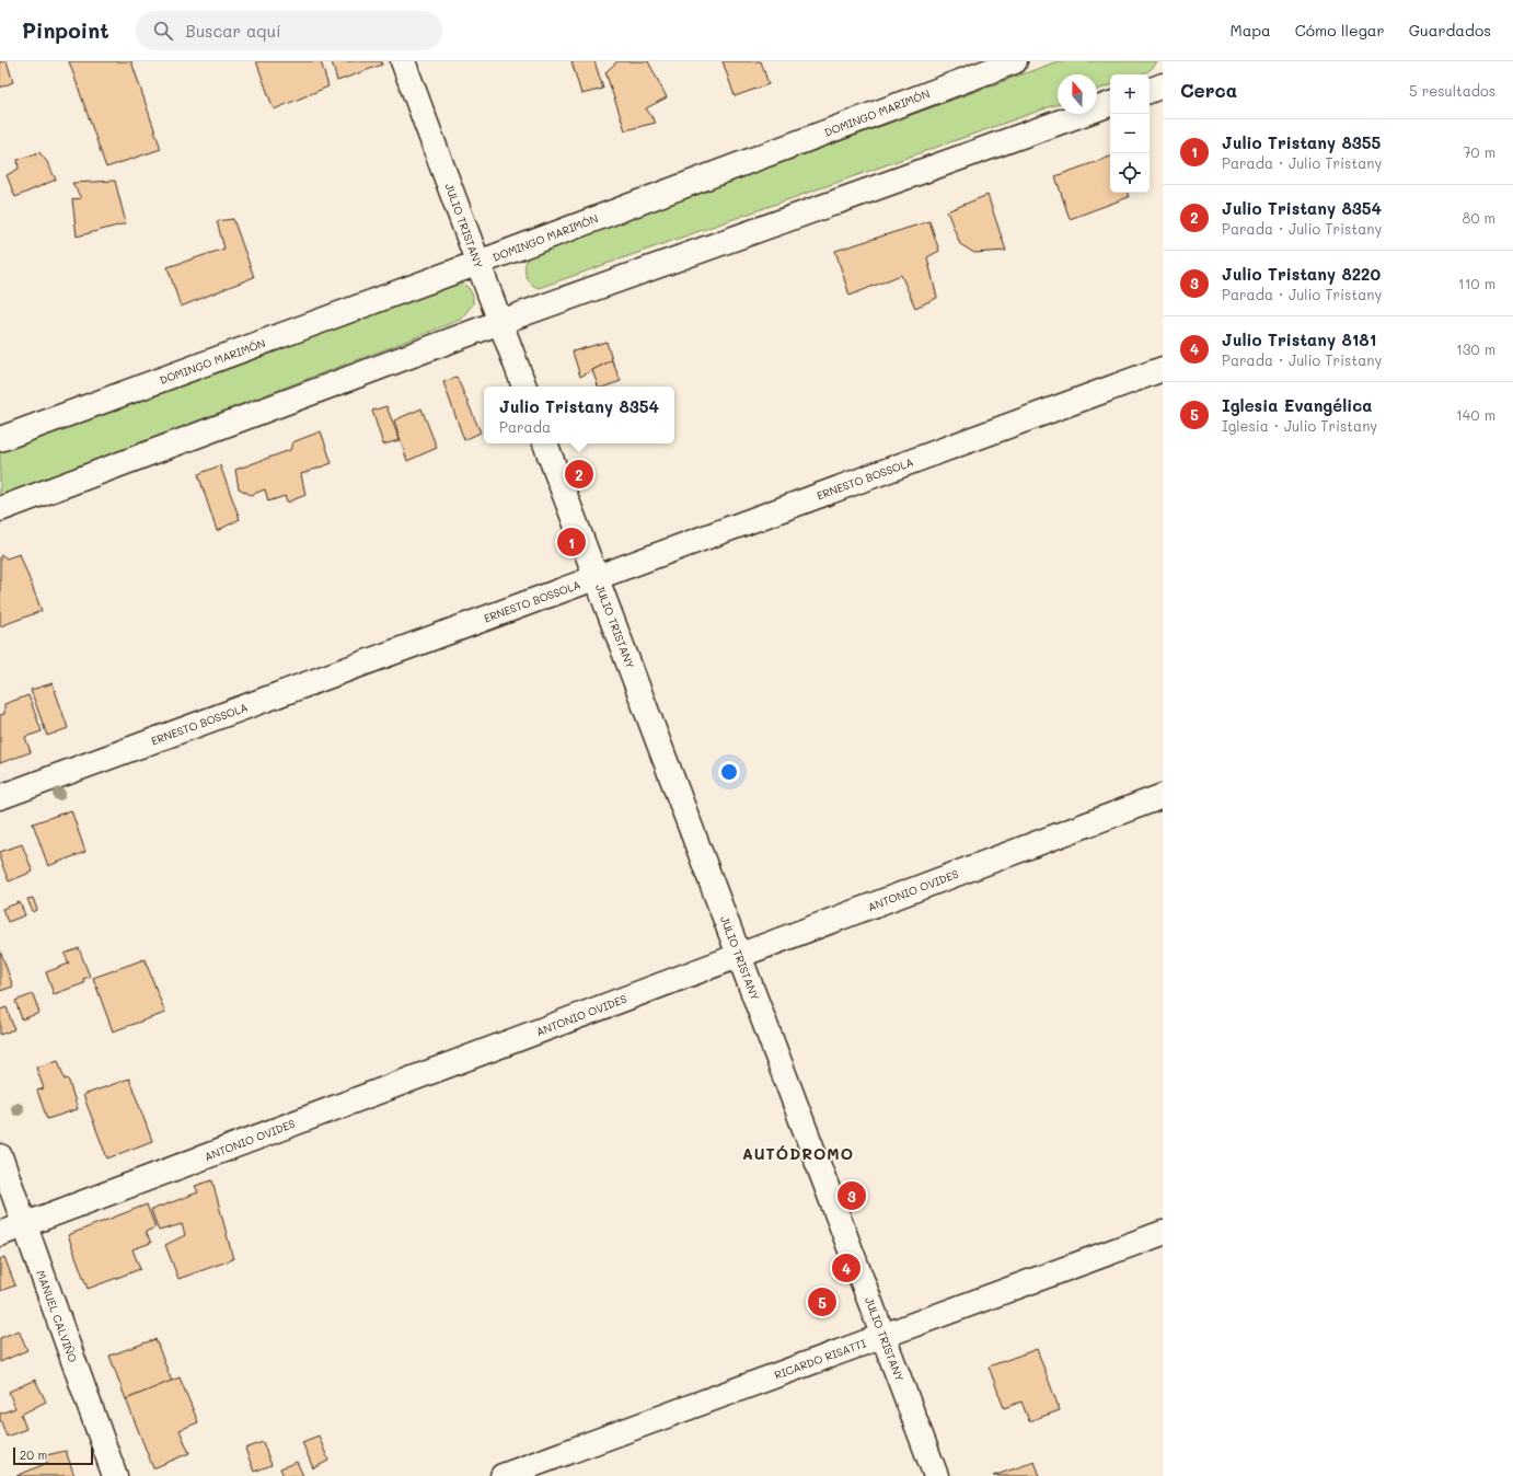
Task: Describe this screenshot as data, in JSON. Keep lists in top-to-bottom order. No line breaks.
{"streets":{"street":["DOMINGO MARIMÓN","JULIO TRISTANY","ERNESTO BOSSOLA","ANTONIO OVIDES","MANUEL CALVIÑO","RICARDO RISATTI"]},"crossings":[["DOMINGO MARIMÓN","JULIO TRISTANY"],["JULIO TRISTANY","ERNESTO BOSSOLA"],["JULIO TRISTANY","ANTONIO OVIDES"],["JULIO TRISTANY","RICARDO RISATTI"],["ANTONIO OVIDES","MANUEL CALVIÑO"]],"districts":["AUTÓDROMO"],"scale_bar":"20 m","north":"top","page":{"header":"Pinpoint","search":"Buscar aquí","nav":["Mapa","Cómo llegar","Guardados"],"heading":["Cerca","5 resultados"],"map_buttons":["+","−"],"list":[{"mark":"1","name":"Julio Tristany 8355","note":"Parada · Julio Tristany","value":"70 m"},{"mark":"2","name":"Julio Tristany 8354","note":"Parada · Julio Tristany","value":"80 m"},{"mark":"3","name":"Julio Tristany 8220","note":"Parada · Julio Tristany","value":"110 m"},{"mark":"4","name":"Julio Tristany 8181","note":"Parada · Julio Tristany","value":"130 m"},{"mark":"5","name":"Iglesia Evangélica","note":"Iglesia · Julio Tristany","value":"140 m"}],"popup":["Julio Tristany 8354","Parada"],"pins":["2","1","3","4","5"],"scale":"20 m"}}
